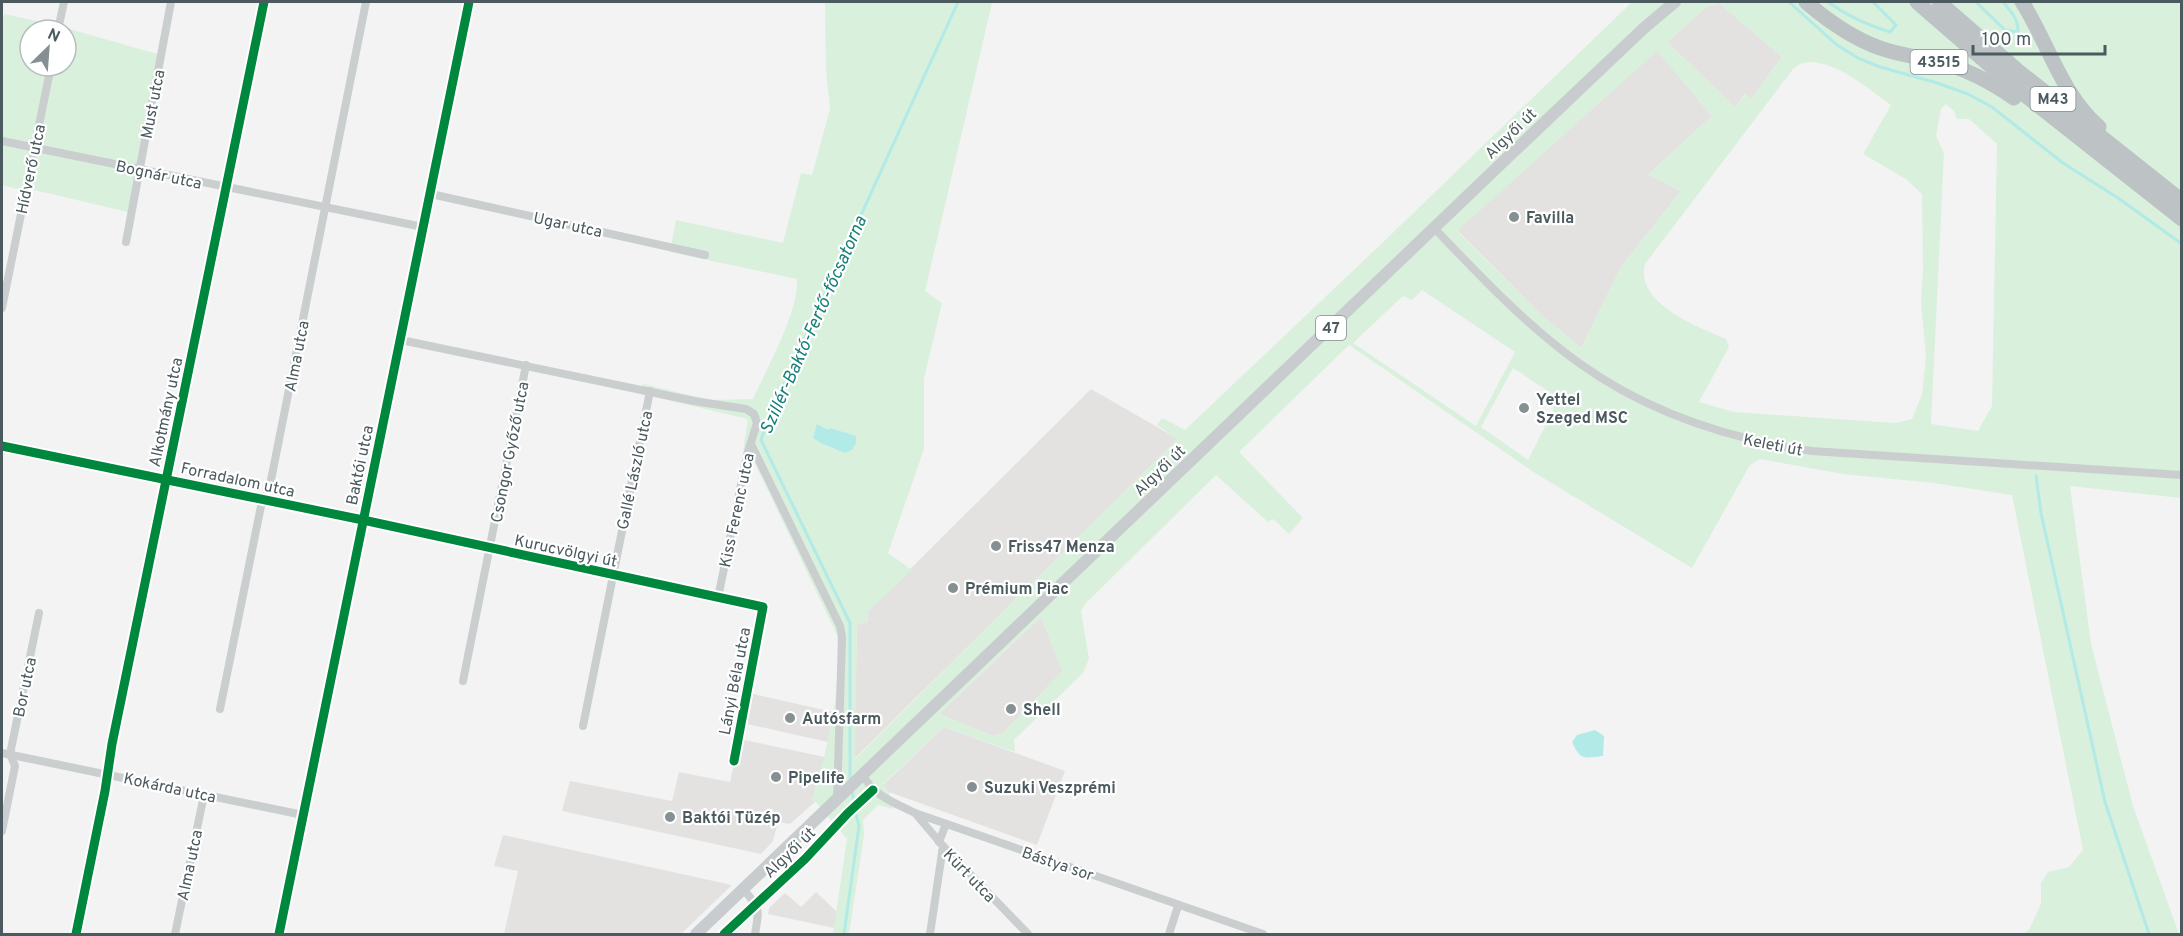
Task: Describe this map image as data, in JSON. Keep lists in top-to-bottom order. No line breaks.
{"streets":{"highway":["43515","M43"],"main road":["Algyői út","47"],"street":["Must utca","Hídverő utca","Bognár utca","Ugar utca","Alma utca","Alkotmány utca","Keleti út","Csongor Győző utca","Baktói utca","Gallé László utca","Forradalom utca","Kiss Ferenc utca","Kurucvölgyi út","Lányi Béla utca","Bor utca","Kokárda utca","Bástya sor","Kürt utca"]},"crossings":[["43515","M43"],["Must utca","Bognár utca"],["Algyői út","47"],["Algyői út","Keleti út"],["Algyői út","Bástya sor"],["Hídverő utca","Bognár utca"],["Bognár utca","Alma utca"],["Bognár utca","Alkotmány utca"],["Bognár utca","Baktói utca"],["Ugar utca","Baktói utca"],["Alma utca","Forradalom utca"],["Alma utca","Kokárda utca"],["Alkotmány utca","Forradalom utca"],["Alkotmány utca","Kokárda utca"],["Csongor Győző utca","Kurucvölgyi út"],["Baktói utca","Forradalom utca"],["Baktói utca","Kurucvölgyi út"],["Baktói utca","Kokárda utca"],["Gallé László utca","Kiss Ferenc utca"],["Gallé László utca","Kurucvölgyi út"],["Forradalom utca","Kurucvölgyi út"],["Kiss Ferenc utca","Kurucvölgyi út"],["Kurucvölgyi út","Lányi Béla utca"],["Bor utca","Kokárda utca"],["Bástya sor","Kürt utca"]],"water":["Szillér-Baktó-Fertő-főcsatorna"],"places":["Favilla","Yettel Szeged MSC","Friss47 Menza","Prémium Piac","Shell","Autósfarm","Pipelife","Suzuki Veszprémi","Baktói Tüzép"],"scale_bar":"100 m","north":"top right"}
